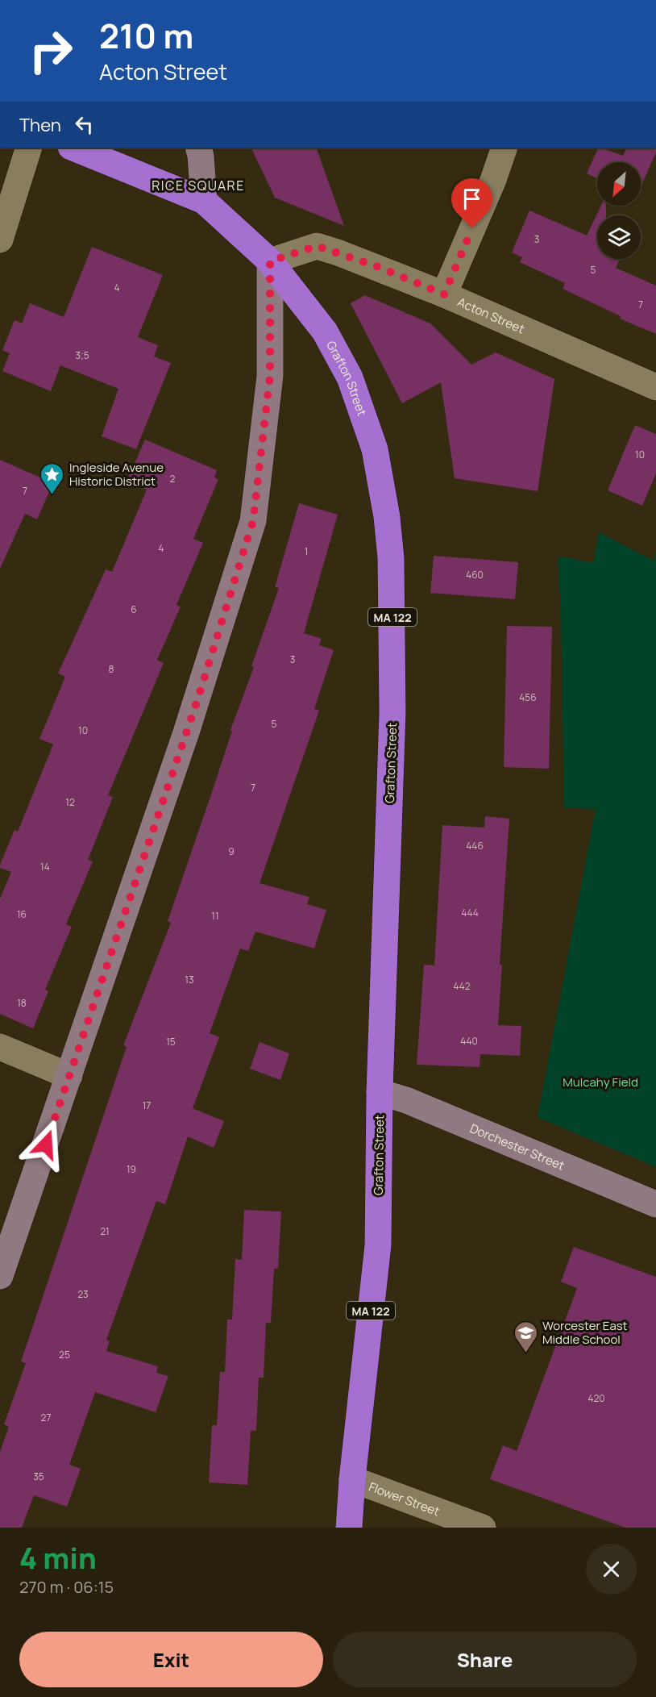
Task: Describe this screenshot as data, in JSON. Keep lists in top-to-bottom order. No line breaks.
{"streets":{"highway":["Grafton Street","MA 122"],"street":["Acton Street","Dorchester Street","Flower Street"]},"crossings":[["Acton Street","Grafton Street"],["Grafton Street","Dorchester Street"],["Grafton Street","Flower Street"]],"districts":["RICE SQUARE"],"parks":["Mulcahy Field"],"places":{"place":["Ingleside Avenue Historic District"],"school or university":["Worcester East Middle School"]},"house_numbers":["3","5","4","7","3;5","10","2","7","4","1","460","6","3","8","456","5","10","7","12","446","9","14","444","16","11","13","442","18","440","15","17","19","21","23","25","420","27","35"],"north":"bottom left","page":{"turn":["210 m","Acton Street"],"then":"Then","heading":["4 min","270 m · 06:15"],"buttons":["Exit","Share"]}}
